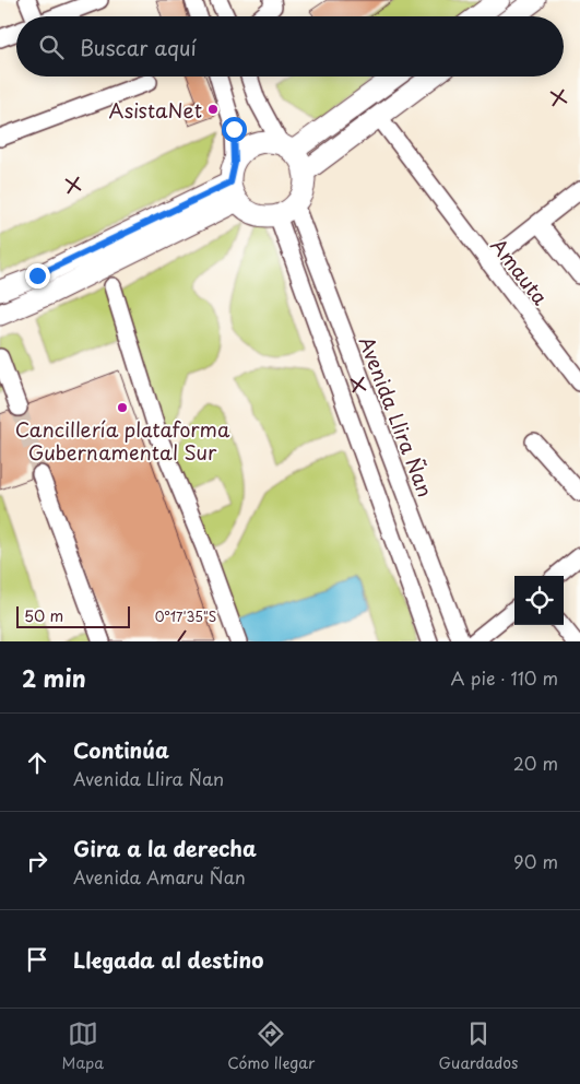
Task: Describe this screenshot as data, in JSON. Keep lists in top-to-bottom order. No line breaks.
{"streets":{"street":["Amauta","Avenida Llira Ñan"]},"places":["AsistaNet","Cancillería plataforma Gubernamental Sur"],"scale_bar":"50 m","page":{"search":"Buscar aquí","scale":"50 m","heading":["2 min","A pie · 110 m"],"list":[["Continúa","Avenida Llira Ñan","20 m"],["Gira a la derecha","Avenida Amaru Ñan","90 m"],"Llegada al destino"],"nav":["Mapa","Cómo llegar","Guardados"]},"coordinates":["0°17'35\"S"]}
